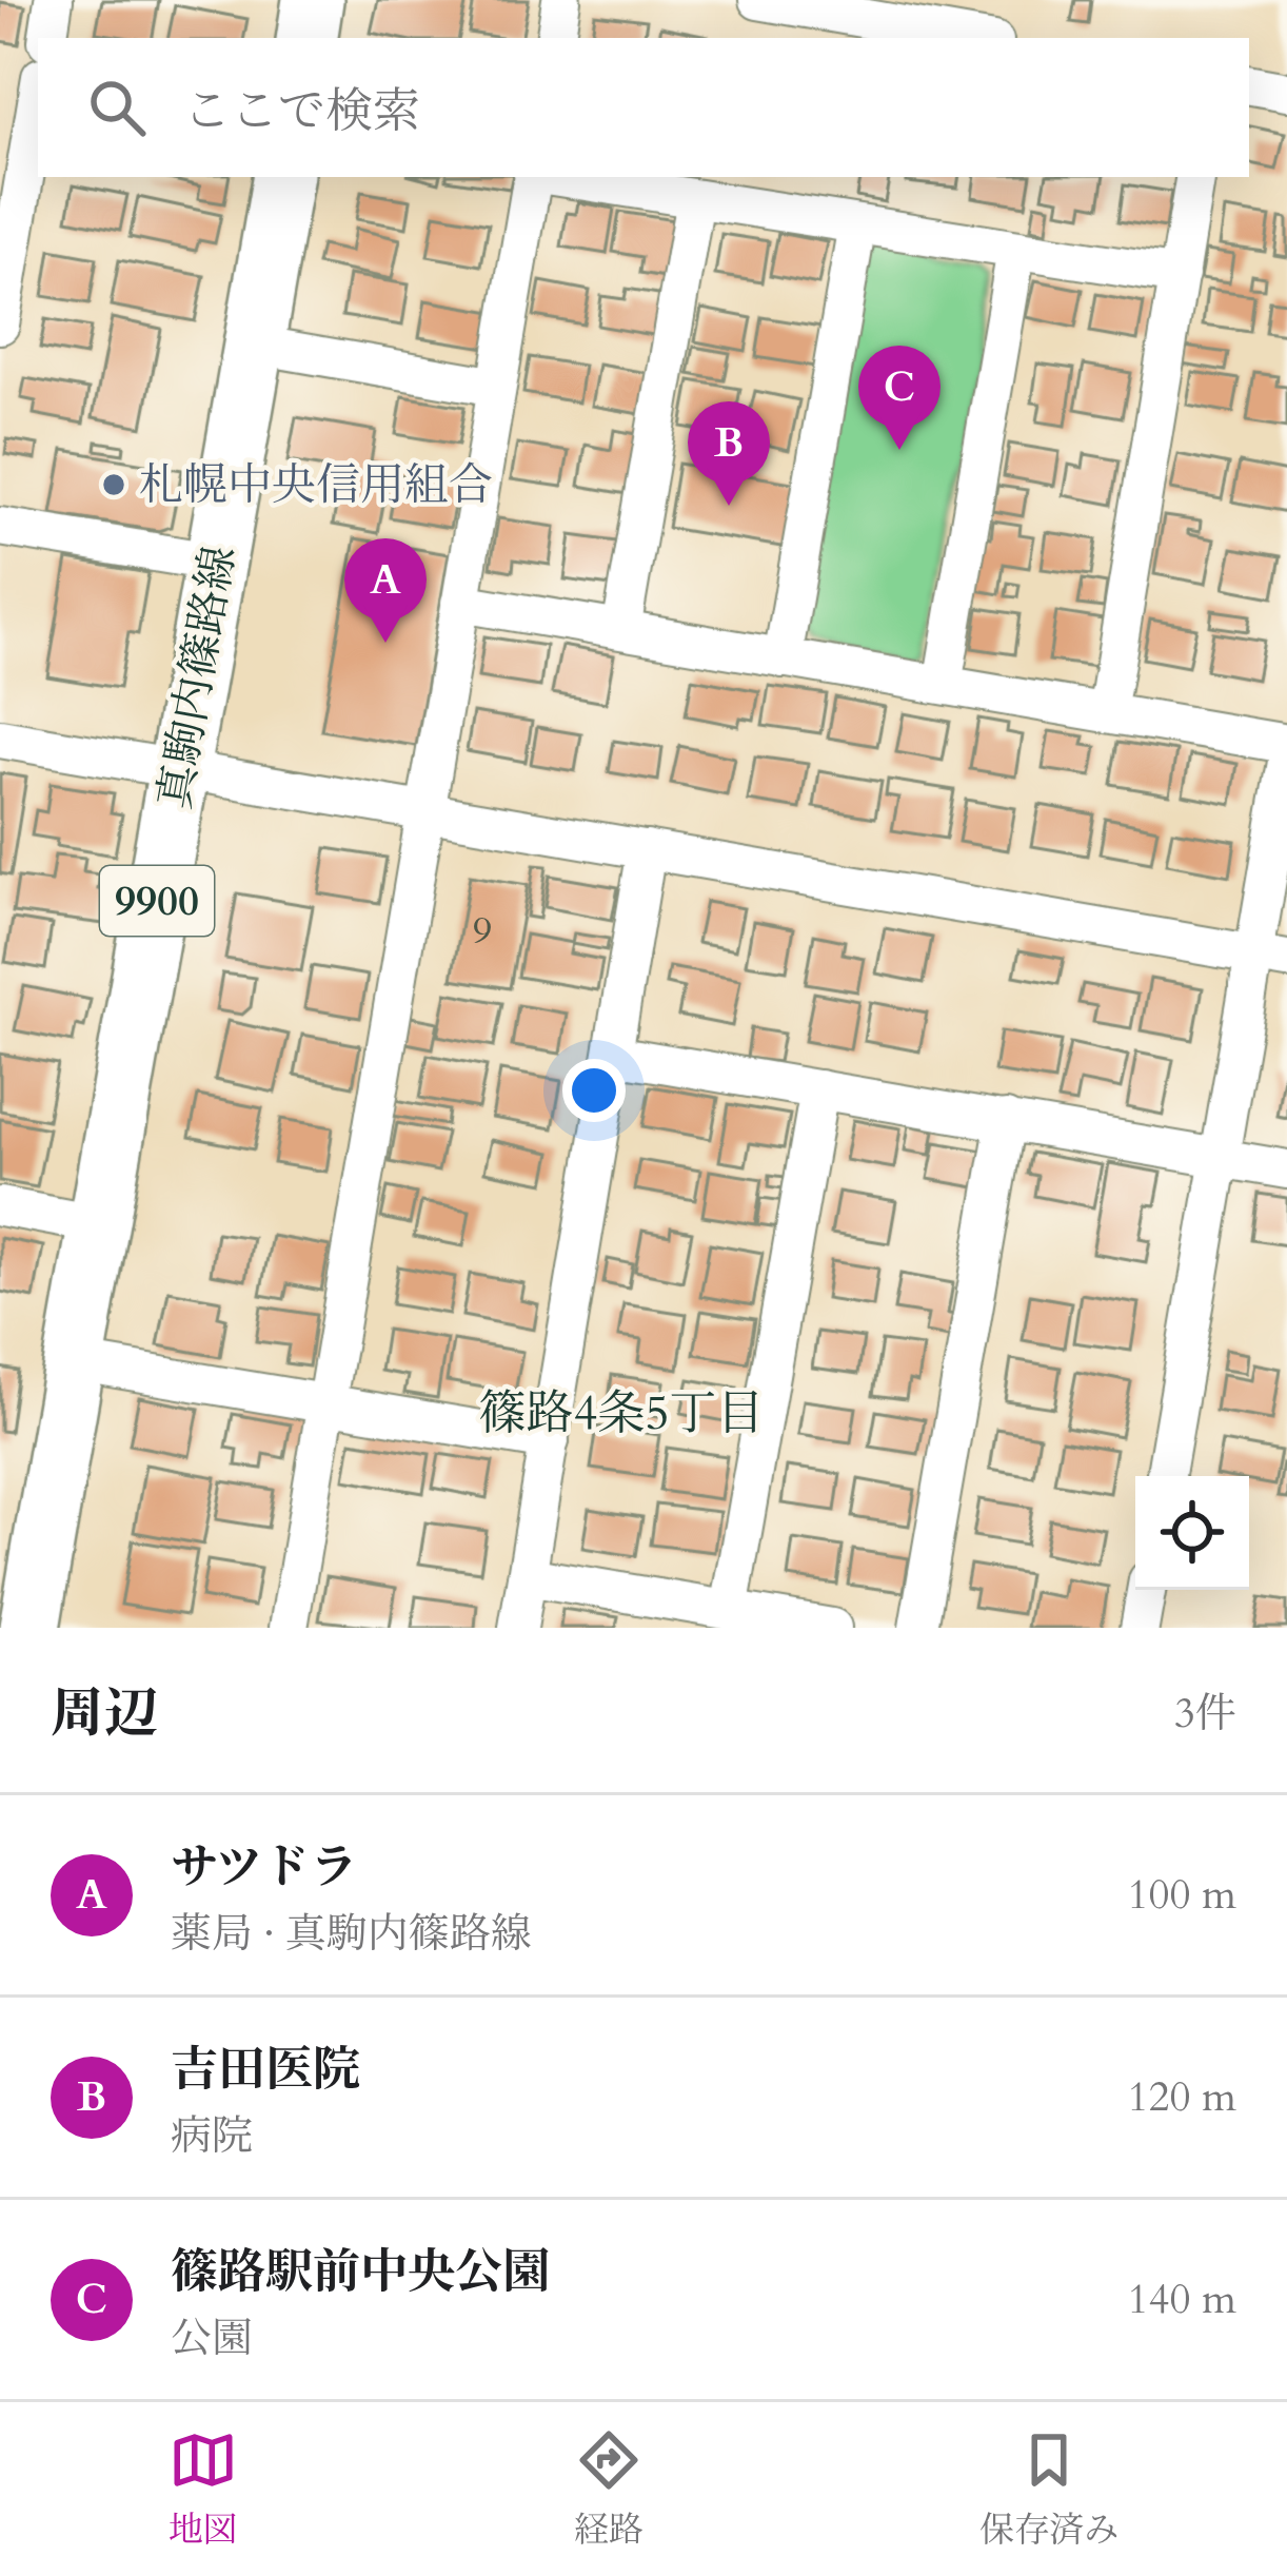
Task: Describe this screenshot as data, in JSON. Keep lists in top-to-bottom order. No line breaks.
{"streets":{"main road":["真駒内篠路線","9900"]},"districts":["篠路4条5丁目"],"places":["札幌中央信用組合"],"house_numbers":["9"],"page":{"search":"ここで検索","pins":["C","B","A"],"heading":["周辺","3件"],"list":[{"mark":"A","name":"サツドラ","note":"薬局 · 真駒内篠路線","value":"100 m"},{"mark":"B","name":"吉田医院","note":"病院","value":"120 m"},{"mark":"C","name":"篠路駅前中央公園","note":"公園","value":"140 m"}],"nav":["地図","経路","保存済み"]}}
